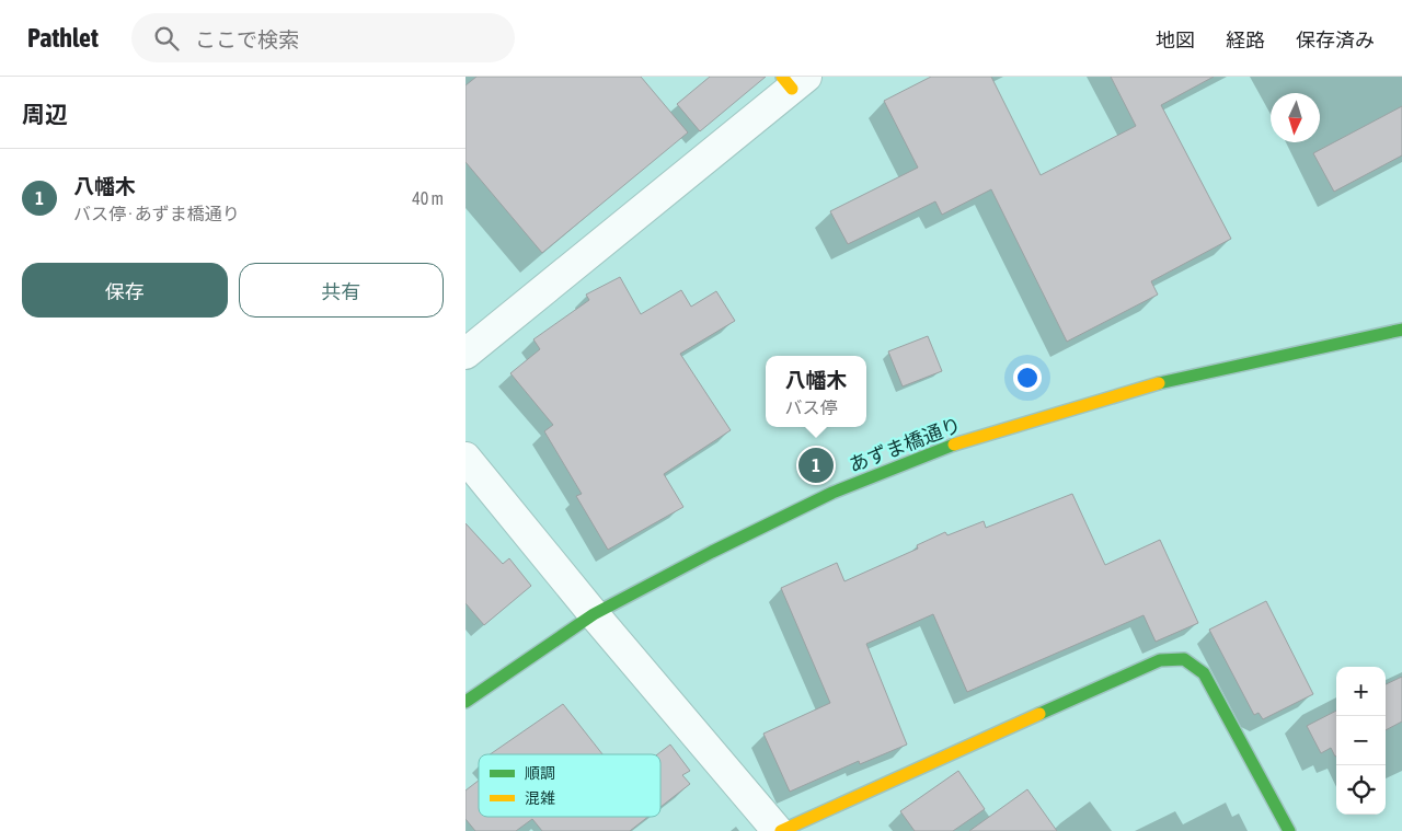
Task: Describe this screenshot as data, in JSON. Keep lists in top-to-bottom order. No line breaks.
{"streets":{"street":["あずま橋通り"]},"legend":["順調","混雑"],"north":"bottom","page":{"header":"Pathlet","search":"ここで検索","nav":["地図","経路","保存済み"],"heading":"周辺","list":[{"mark":"1","name":"八幡木","note":"バス停 · あずま橋通り","value":"40 m"}],"buttons":["保存","共有"],"popup":["八幡木","バス停"],"pins":"1","map_buttons":["+","−"]}}
